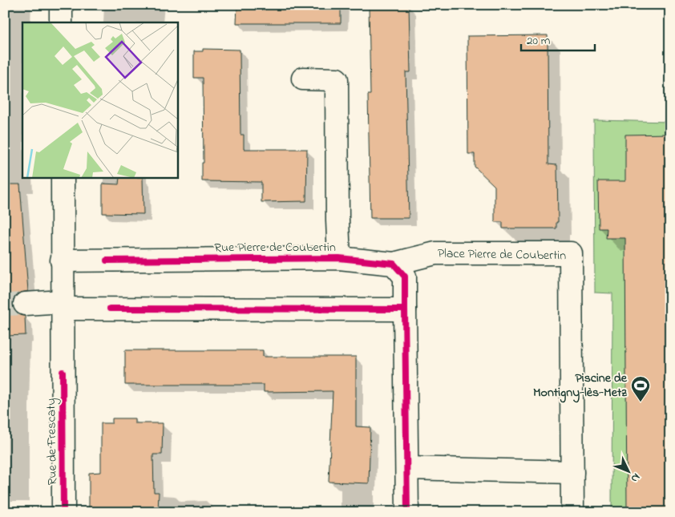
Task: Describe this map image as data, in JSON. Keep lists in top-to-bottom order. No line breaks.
{"streets":{"street":["Rue Pierre de Coubertin","Place Pierre de Coubertin","Rue de Frescaty"]},"crossings":[["Rue Pierre de Coubertin","Place Pierre de Coubertin"],["Rue Pierre de Coubertin","Rue de Frescaty"]],"places":{"sports":["Piscine de Montigny-lès-Metz"]},"scale_bar":"20 m","north":"bottom right"}
